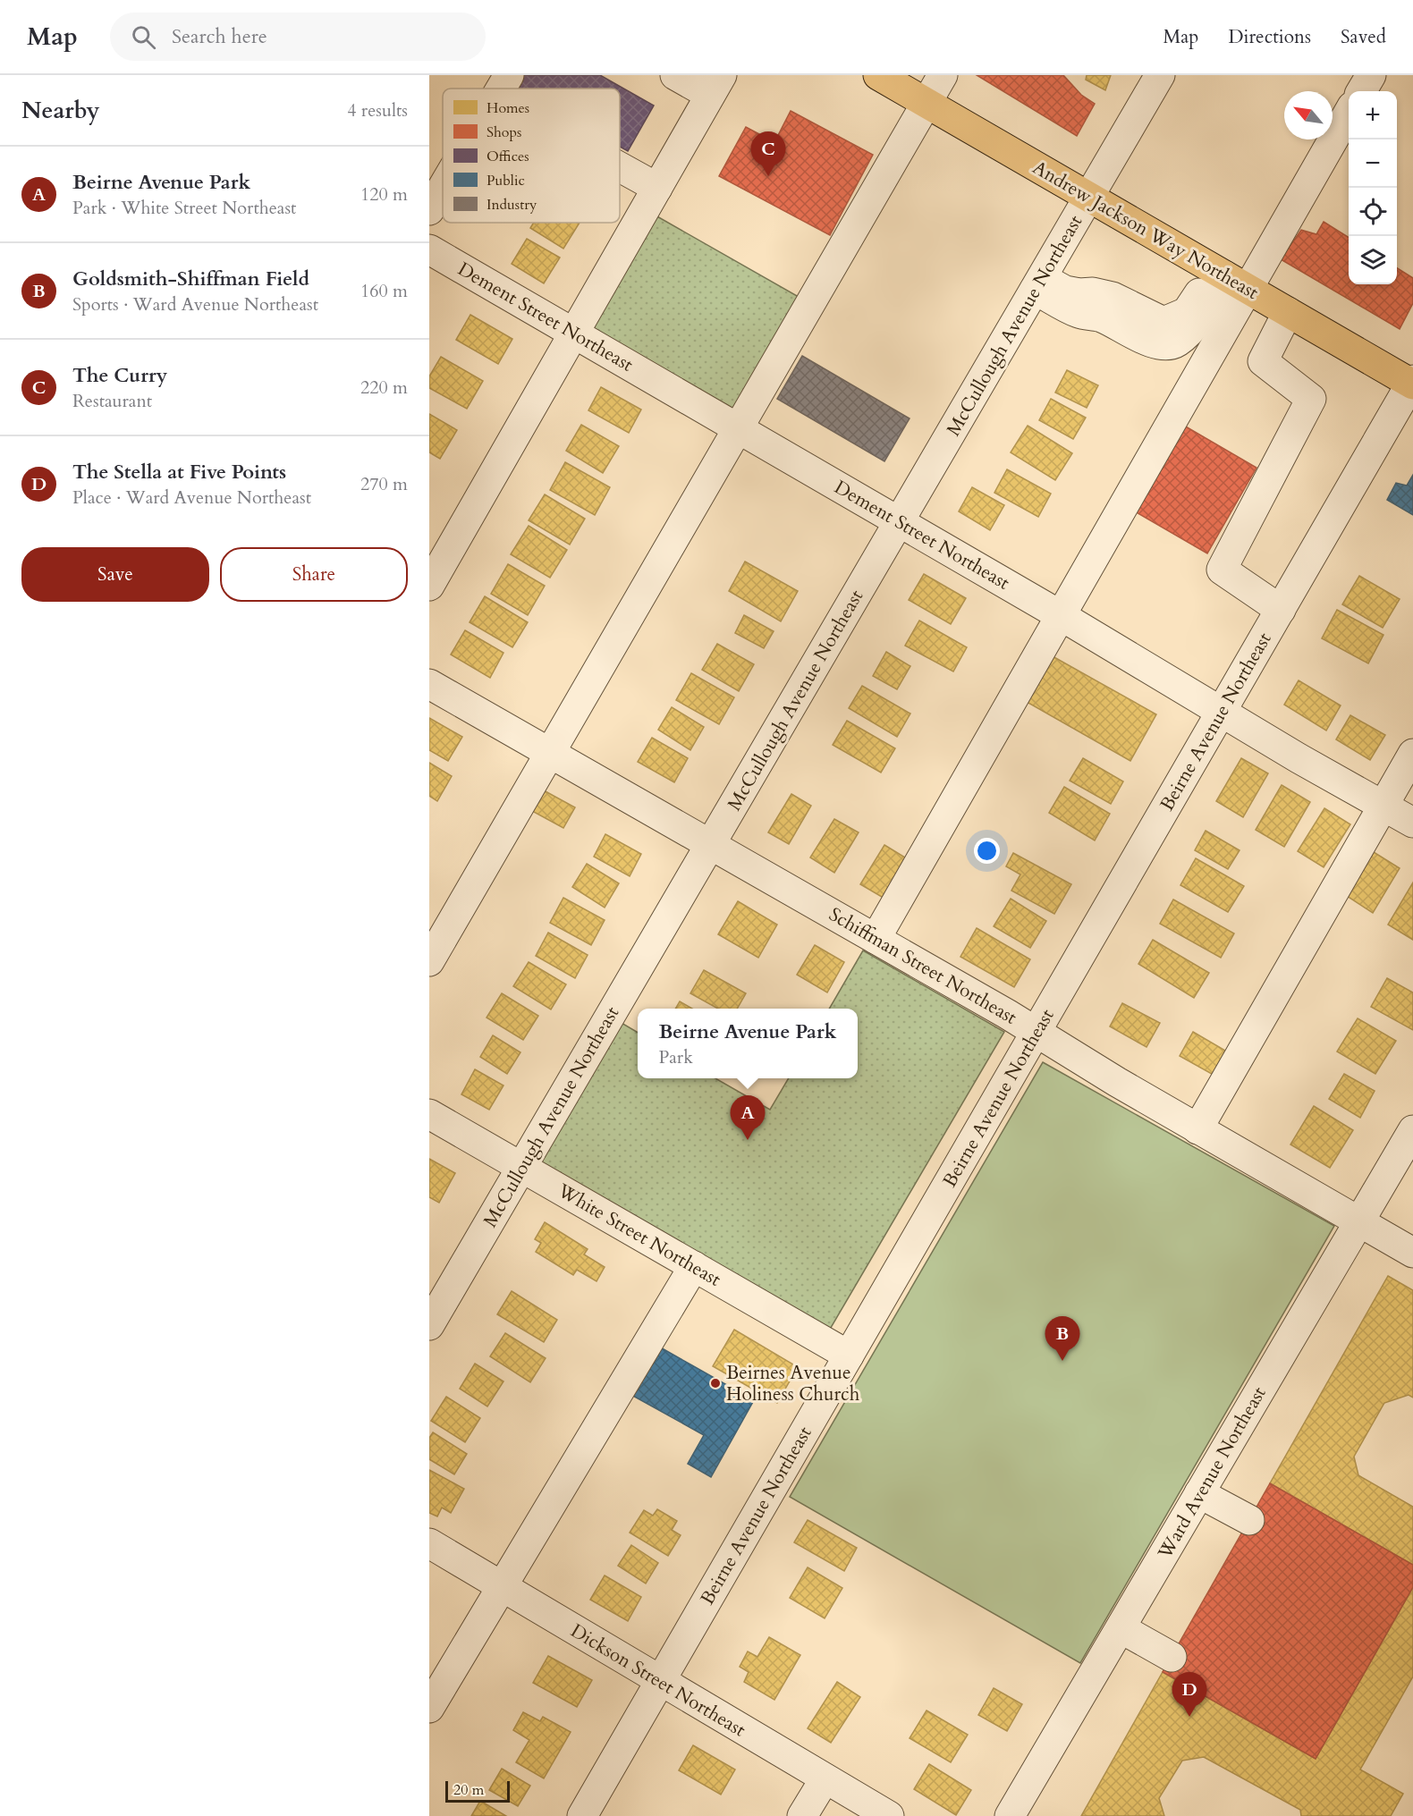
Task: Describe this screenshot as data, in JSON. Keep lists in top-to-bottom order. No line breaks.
{"streets":{"main road":["Andrew Jackson Way Northeast"],"street":["Dement Street Northeast","McCullough Avenue Northeast","Beirne Avenue Northeast","Schiffman Street Northeast","White Street Northeast","Ward Avenue Northeast","Dickson Street Northeast"]},"crossings":[["Andrew Jackson Way Northeast","McCullough Avenue Northeast"],["Andrew Jackson Way Northeast","Beirne Avenue Northeast"],["Dement Street Northeast","McCullough Avenue Northeast"],["Dement Street Northeast","Beirne Avenue Northeast"],["McCullough Avenue Northeast","Schiffman Street Northeast"],["McCullough Avenue Northeast","White Street Northeast"],["Beirne Avenue Northeast","Schiffman Street Northeast"],["Beirne Avenue Northeast","White Street Northeast"],["Beirne Avenue Northeast","Dickson Street Northeast"],["Schiffman Street Northeast","Ward Avenue Northeast"]],"places":["Beirnes Avenue Holiness Church"],"legend":["Homes","Shops","Offices","Public","Industry"],"scale_bar":"20 m","north":"top left","page":{"header":"Map","search":"Search here","nav":["Map","Directions","Saved"],"heading":["Nearby","4 results"],"map_buttons":["+","−"],"pins":["C","A","B","D"],"list":[{"mark":"A","name":"Beirne Avenue Park","note":"Park · White Street Northeast","value":"120 m"},{"mark":"B","name":"Goldsmith-Shiffman Field","note":"Sports · Ward Avenue Northeast","value":"160 m"},{"mark":"C","name":"The Curry","note":"Restaurant","value":"220 m"},{"mark":"D","name":"The Stella at Five Points","note":"Place · Ward Avenue Northeast","value":"270 m"}],"buttons":["Save","Share"],"popup":["Beirne Avenue Park","Park"],"scale":"20 m"}}
